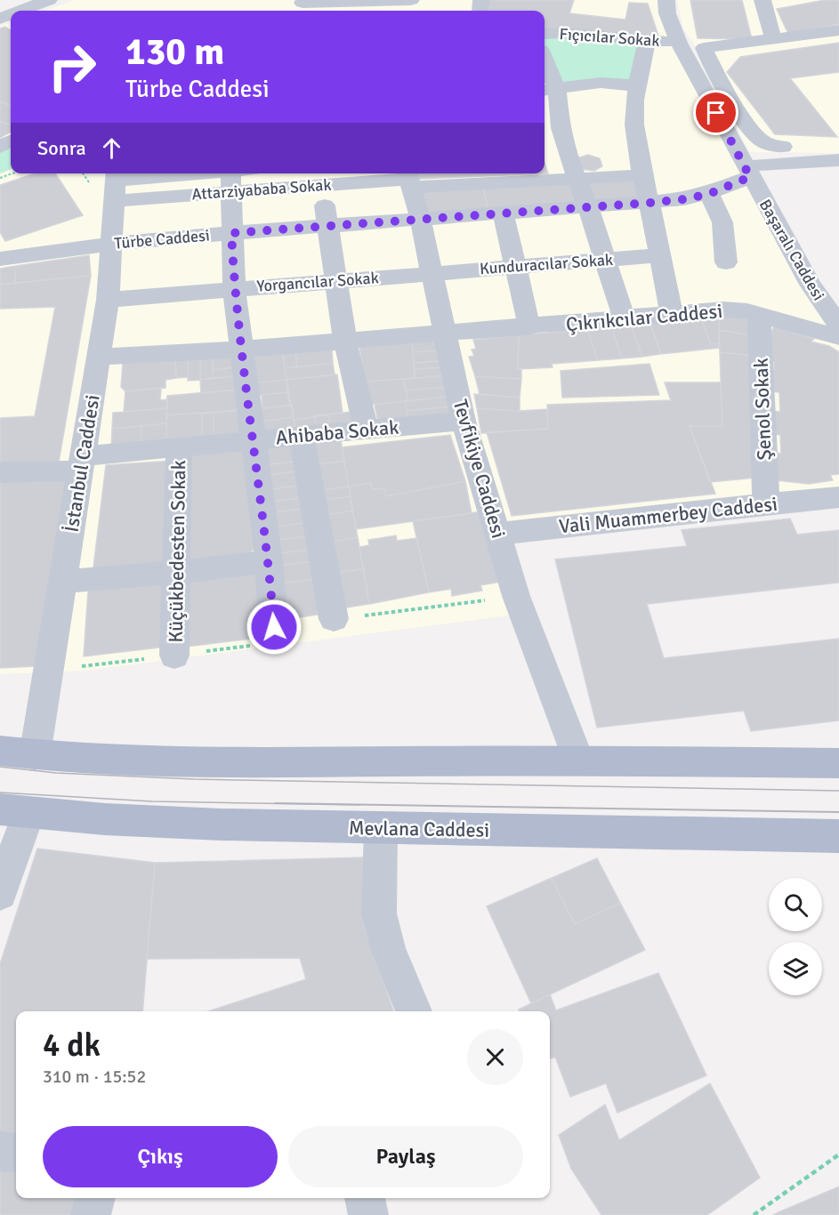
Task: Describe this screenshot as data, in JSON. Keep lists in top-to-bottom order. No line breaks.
{"streets":{"main road":["Mevlana Caddesi"],"street":["Fıçıcılar Sokak","Attarziyababa Sokak","Türbe Caddesi","Başaralı Caddesi","Kunduracılar Sokak","Yorgancılar Sokak","Çıkrıkcılar Caddesi","Şenol Sokak","Ahibaba Sokak","İstanbul Caddesi","Tevfikiye Caddesi","Vali Muammerbey Caddesi","Küçükbedesten Sokak"]},"crossings":[["Fıçıcılar Sokak","Başaralı Caddesi"],["Attarziyababa Sokak","İstanbul Caddesi"],["Attarziyababa Sokak","Tevfikiye Caddesi"],["Türbe Caddesi","Başaralı Caddesi"],["Türbe Caddesi","İstanbul Caddesi"],["Türbe Caddesi","Tevfikiye Caddesi"],["Kunduracılar Sokak","Yorgancılar Sokak"],["Kunduracılar Sokak","Tevfikiye Caddesi"],["Yorgancılar Sokak","İstanbul Caddesi"],["Yorgancılar Sokak","Tevfikiye Caddesi"],["Çıkrıkcılar Caddesi","Şenol Sokak"],["Çıkrıkcılar Caddesi","İstanbul Caddesi"],["Çıkrıkcılar Caddesi","Tevfikiye Caddesi"],["Şenol Sokak","Vali Muammerbey Caddesi"],["Ahibaba Sokak","İstanbul Caddesi"],["Ahibaba Sokak","Tevfikiye Caddesi"],["Ahibaba Sokak","Küçükbedesten Sokak"],["Tevfikiye Caddesi","Vali Muammerbey Caddesi"]],"page":{"turn":["130 m","Türbe Caddesi"],"then":"Sonra","heading":["4 dk","310 m · 15:52"],"buttons":["Çıkış","Paylaş"]}}
